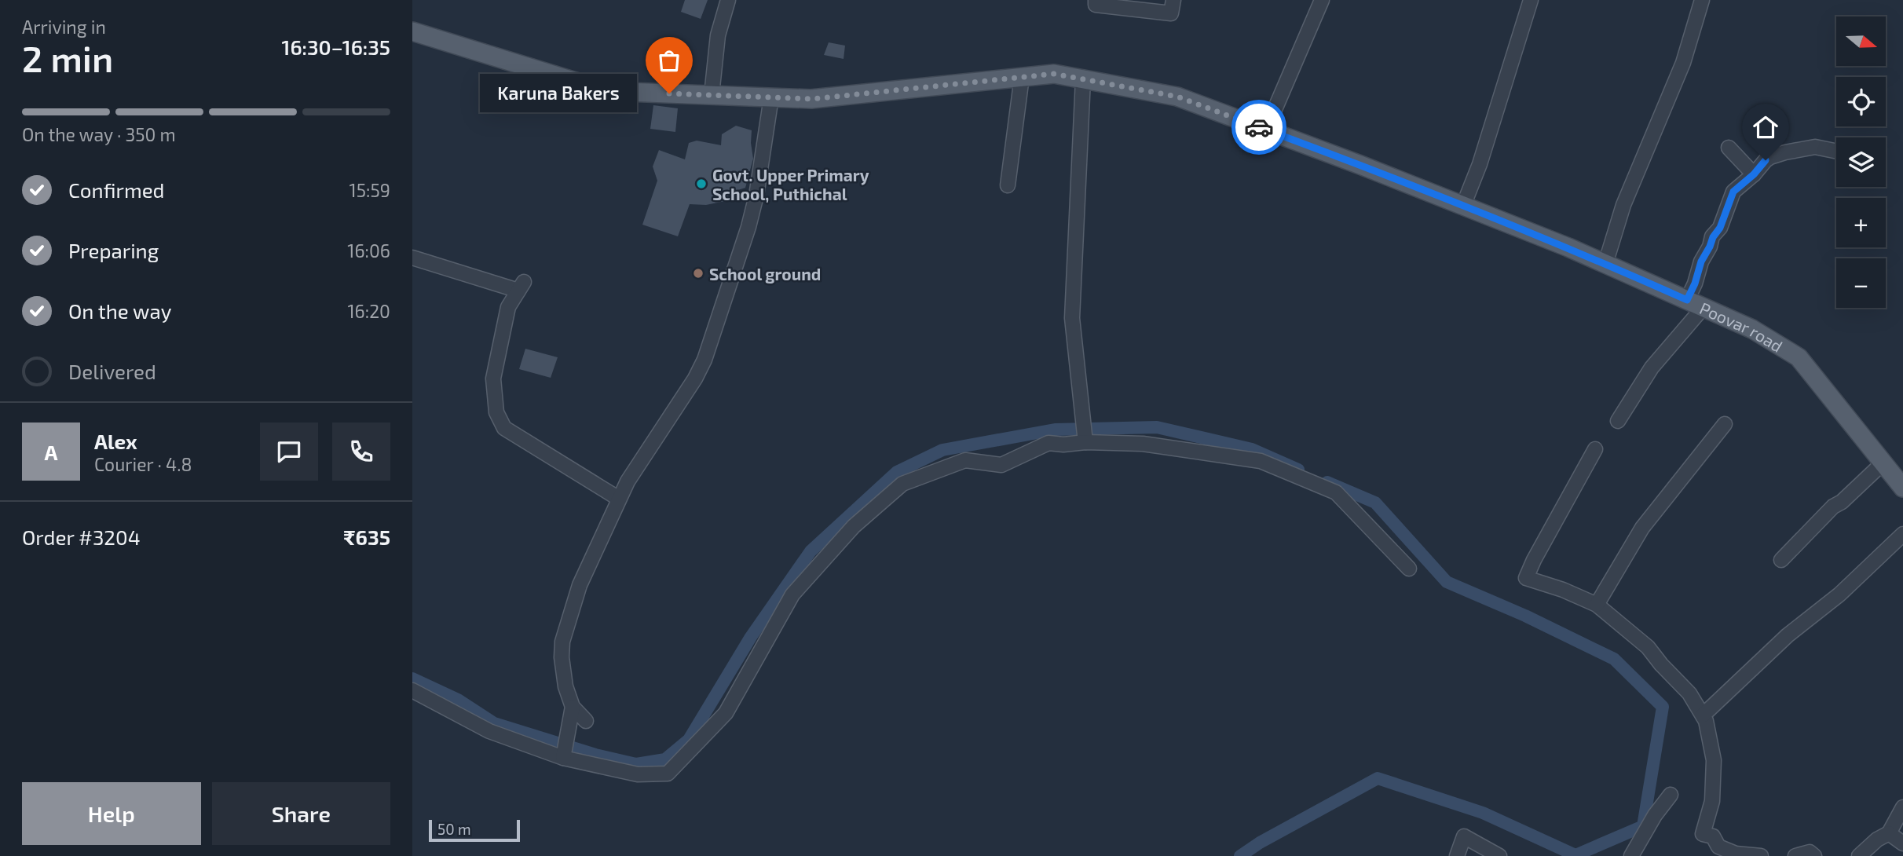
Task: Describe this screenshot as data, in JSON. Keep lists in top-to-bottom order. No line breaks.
{"streets":{"main road":["Poovar road"]},"places":["Karuna Bakers","Govt. Upper Primary School, Puthichal","School ground"],"scale_bar":"50 m","north":"right","page":{"heading":["2 min","Arriving in","16:30–16:35"],"panel":["Alex","Courier · 4.8","Order #3204","₹635"],"map_buttons":["+","−"],"bubble":"Karuna Bakers","bar":"On the way · 350 m","list":[["Confirmed","15:59"],["Preparing","16:06"],["On the way","16:20"],"Delivered"],"round":"A","buttons":["Help","Share"],"scale":"50 m"}}
